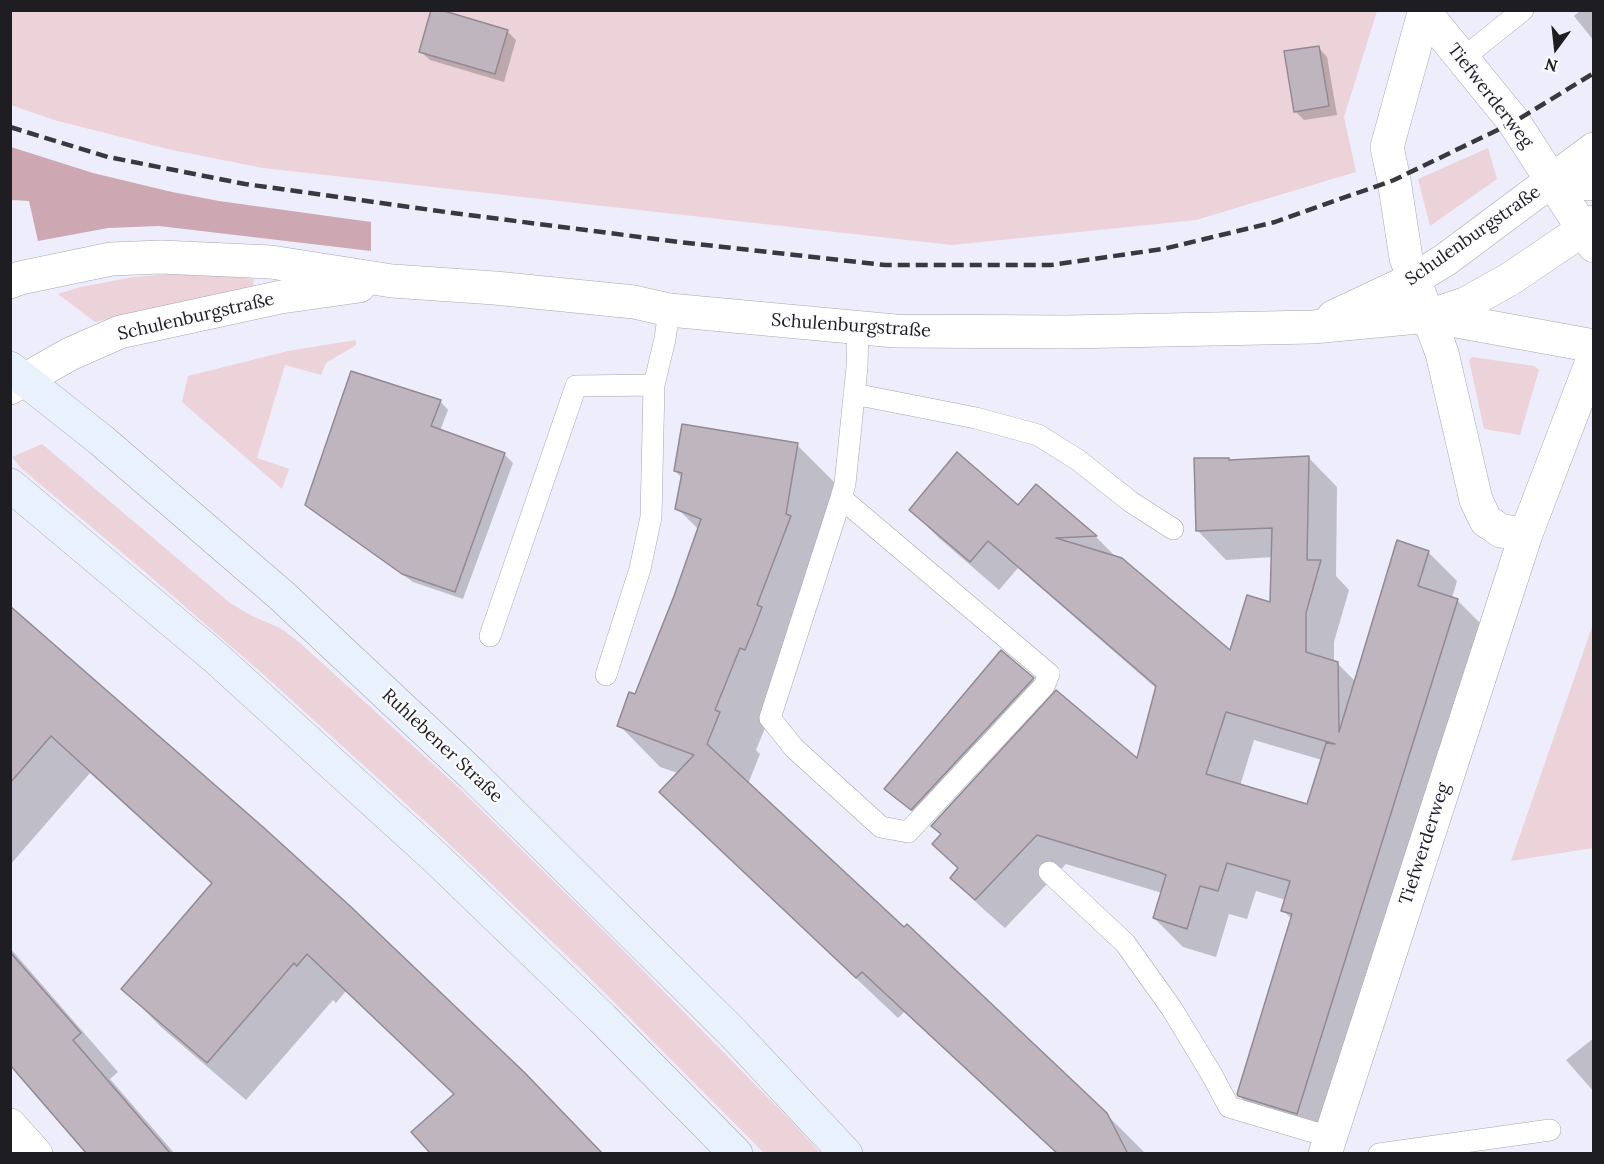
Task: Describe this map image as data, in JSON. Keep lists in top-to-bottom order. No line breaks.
{"streets":{"main road":["Ruhlebener Straße"],"street":["Tiefwerderweg","Schulenburgstraße"]},"crossings":[["Tiefwerderweg","Schulenburgstraße"],["Schulenburgstraße","Ruhlebener Straße"]],"north":"bottom"}
